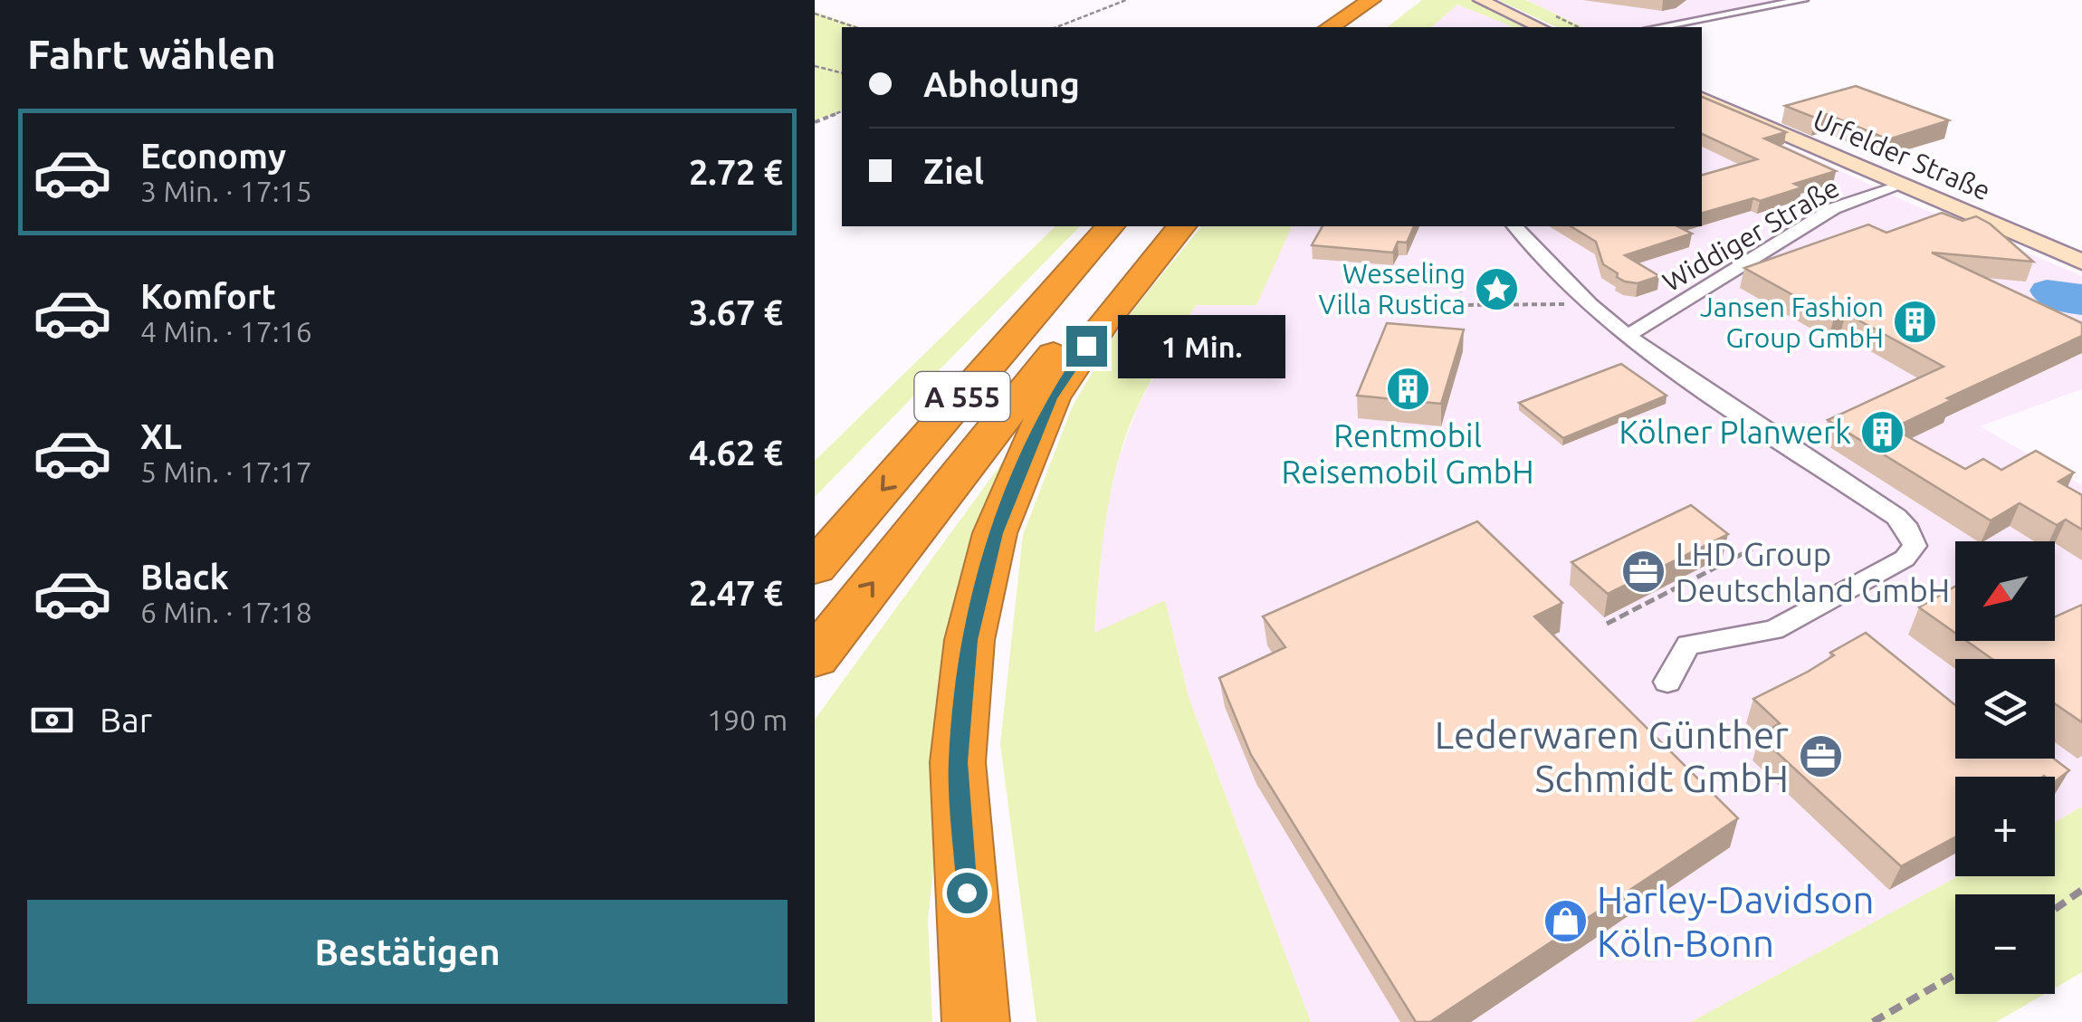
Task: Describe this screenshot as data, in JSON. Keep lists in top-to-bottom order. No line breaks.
{"streets":{"highway":["A 555"],"main road":["Urfelder Straße"],"street":["Widdiger Straße"]},"crossings":[["Urfelder Straße","Widdiger Straße"]],"places":{"place":["Wesseling Villa Rustica"],"building":["Jansen Fashion Group GmbH","Rentmobil Reisemobil GmbH","Kölner Planwerk"],"office":["LHD Group Deutschland GmbH","Lederwaren Günther Schmidt GmbH"],"shop":["Harley-Davidson Köln-Bonn"]},"north":"bottom left","page":{"heading":"Fahrt wählen","banner":["Abholung","Ziel"],"list":[{"name":"Economy","note":"3 Min. · 17:15","value":"2.72 €"},{"name":"Komfort","note":"4 Min. · 17:16","value":"3.67 €"},{"name":"XL","note":"5 Min. · 17:17","value":"4.62 €"},{"name":"Black","note":"6 Min. · 17:18","value":"2.47 €"}],"bubble":"1 Min.","map_buttons":["+","−"],"pay":["Bar","190 m"],"buttons":"Bestätigen"}}
